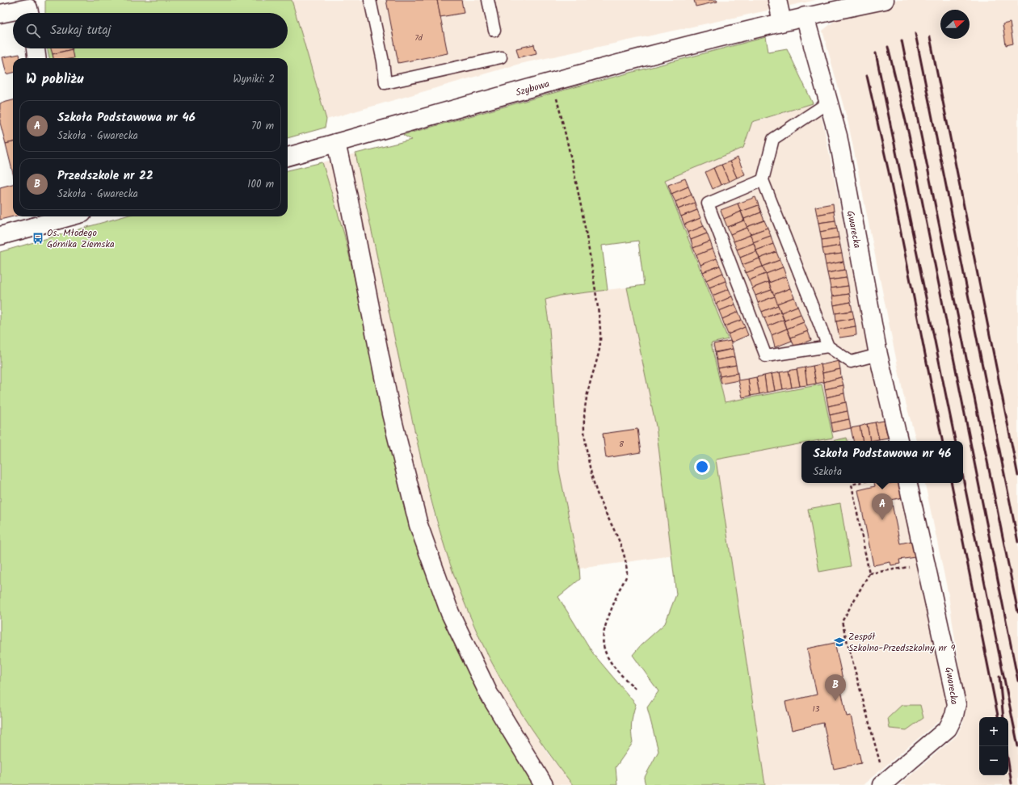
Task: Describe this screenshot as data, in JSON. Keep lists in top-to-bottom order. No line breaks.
{"streets":{"street":["Szybowa","Gwarecka"]},"crossings":[["Szybowa","Gwarecka"]],"places":{"bus stop":["Os. Młodego Górnika Ziemska"],"school or university":["Zespół Szkolno-Przedszkolny nr 9"]},"house_numbers":["7d","8","13"],"north":"right","page":{"search":"Szukaj tutaj","heading":["W pobliżu","Wyniki: 2"],"list":[{"mark":"A","name":"Szkoła Podstawowa nr 46","note":"Szkoła · Gwarecka","value":"70 m"},{"mark":"B","name":"Przedszkole nr 22","note":"Szkoła · Gwarecka","value":"100 m"}],"popup":["Szkoła Podstawowa nr 46","Szkoła"],"pins":["A","B"],"map_buttons":["+","−"]}}
